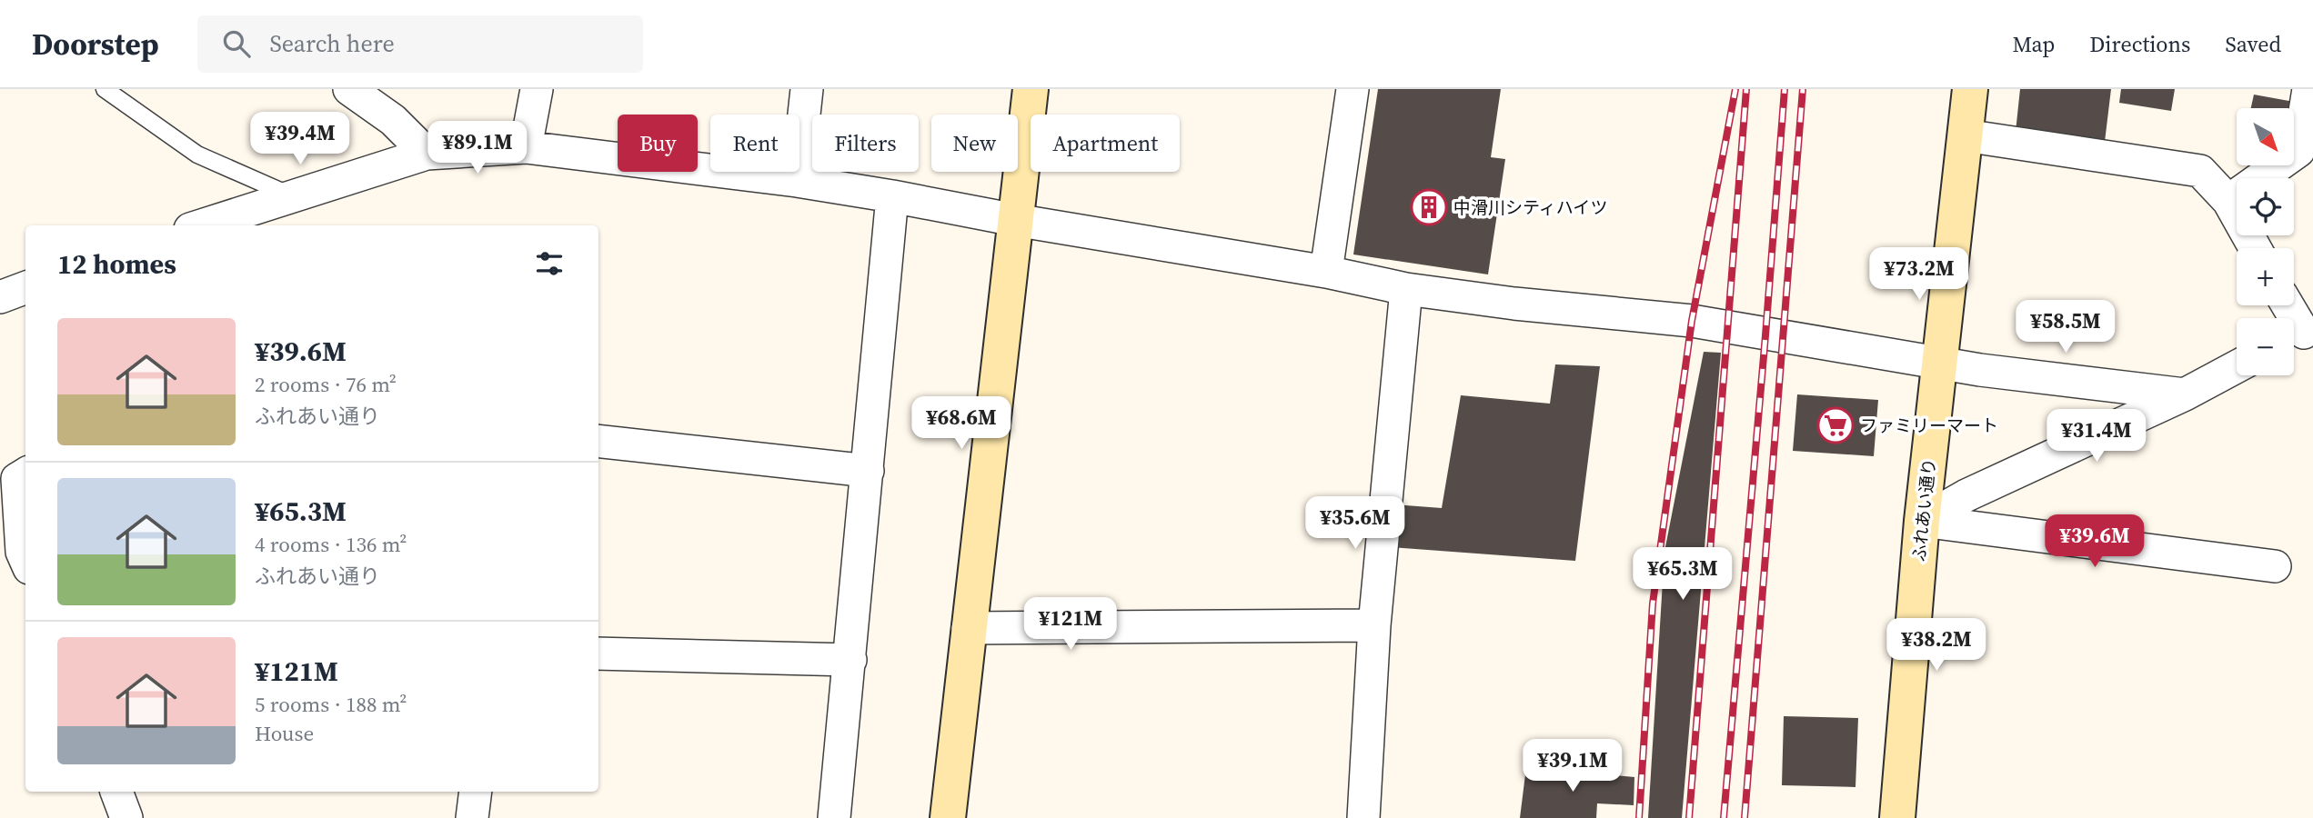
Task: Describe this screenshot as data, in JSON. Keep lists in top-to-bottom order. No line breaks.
{"streets":{"street":["ふれあい通り"]},"places":{"building":["中滑川シティハイツ"],"supermarket":["ファミリーマート"]},"north":"bottom right","page":{"header":"Doorstep","search":"Search here","nav":["Map","Directions","Saved"],"map_buttons":["+","−"],"price":["¥39.4M","¥89.1M","¥73.2M","¥58.5M","¥68.6M","¥31.4M","¥35.6M","¥39.6M","¥65.3M","¥121M","¥38.2M","¥39.1M"],"chip":["Buy","Rent","Filters","New","Apartment"],"heading":"12 homes","list":[{"name":"¥39.6M","note":"2 rooms · 76 m² · ふれあい通り"},{"name":"¥65.3M","note":"4 rooms · 136 m² · ふれあい通り"},{"name":"¥121M","note":"5 rooms · 188 m² · House"}]}}
